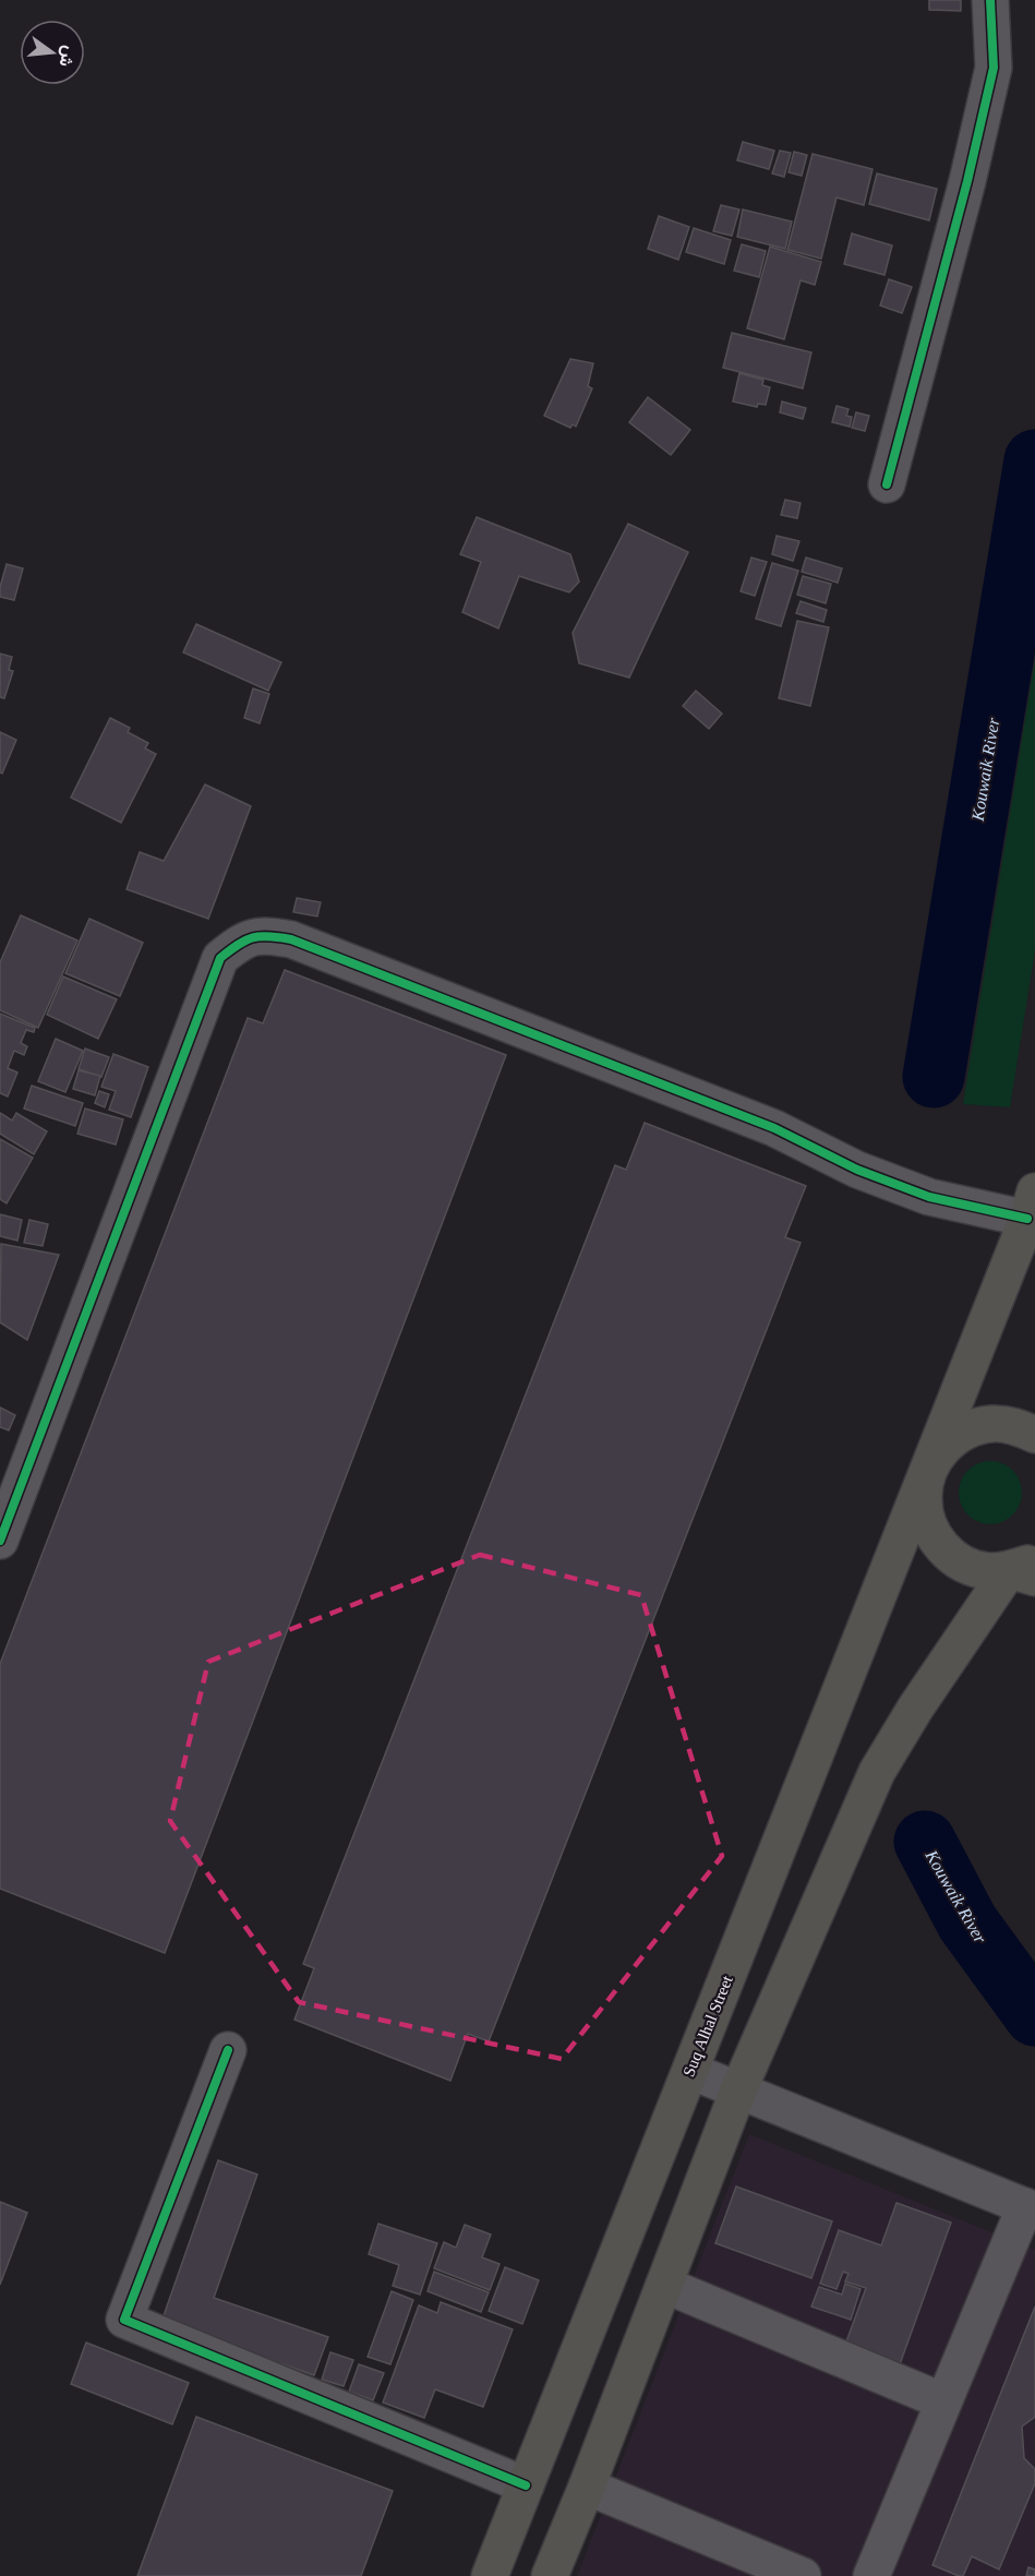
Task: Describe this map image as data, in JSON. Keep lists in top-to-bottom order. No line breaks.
{"streets":{"main road":["Suq Alhal Street"]},"water":["Kouwaik River"],"north":"right"}
